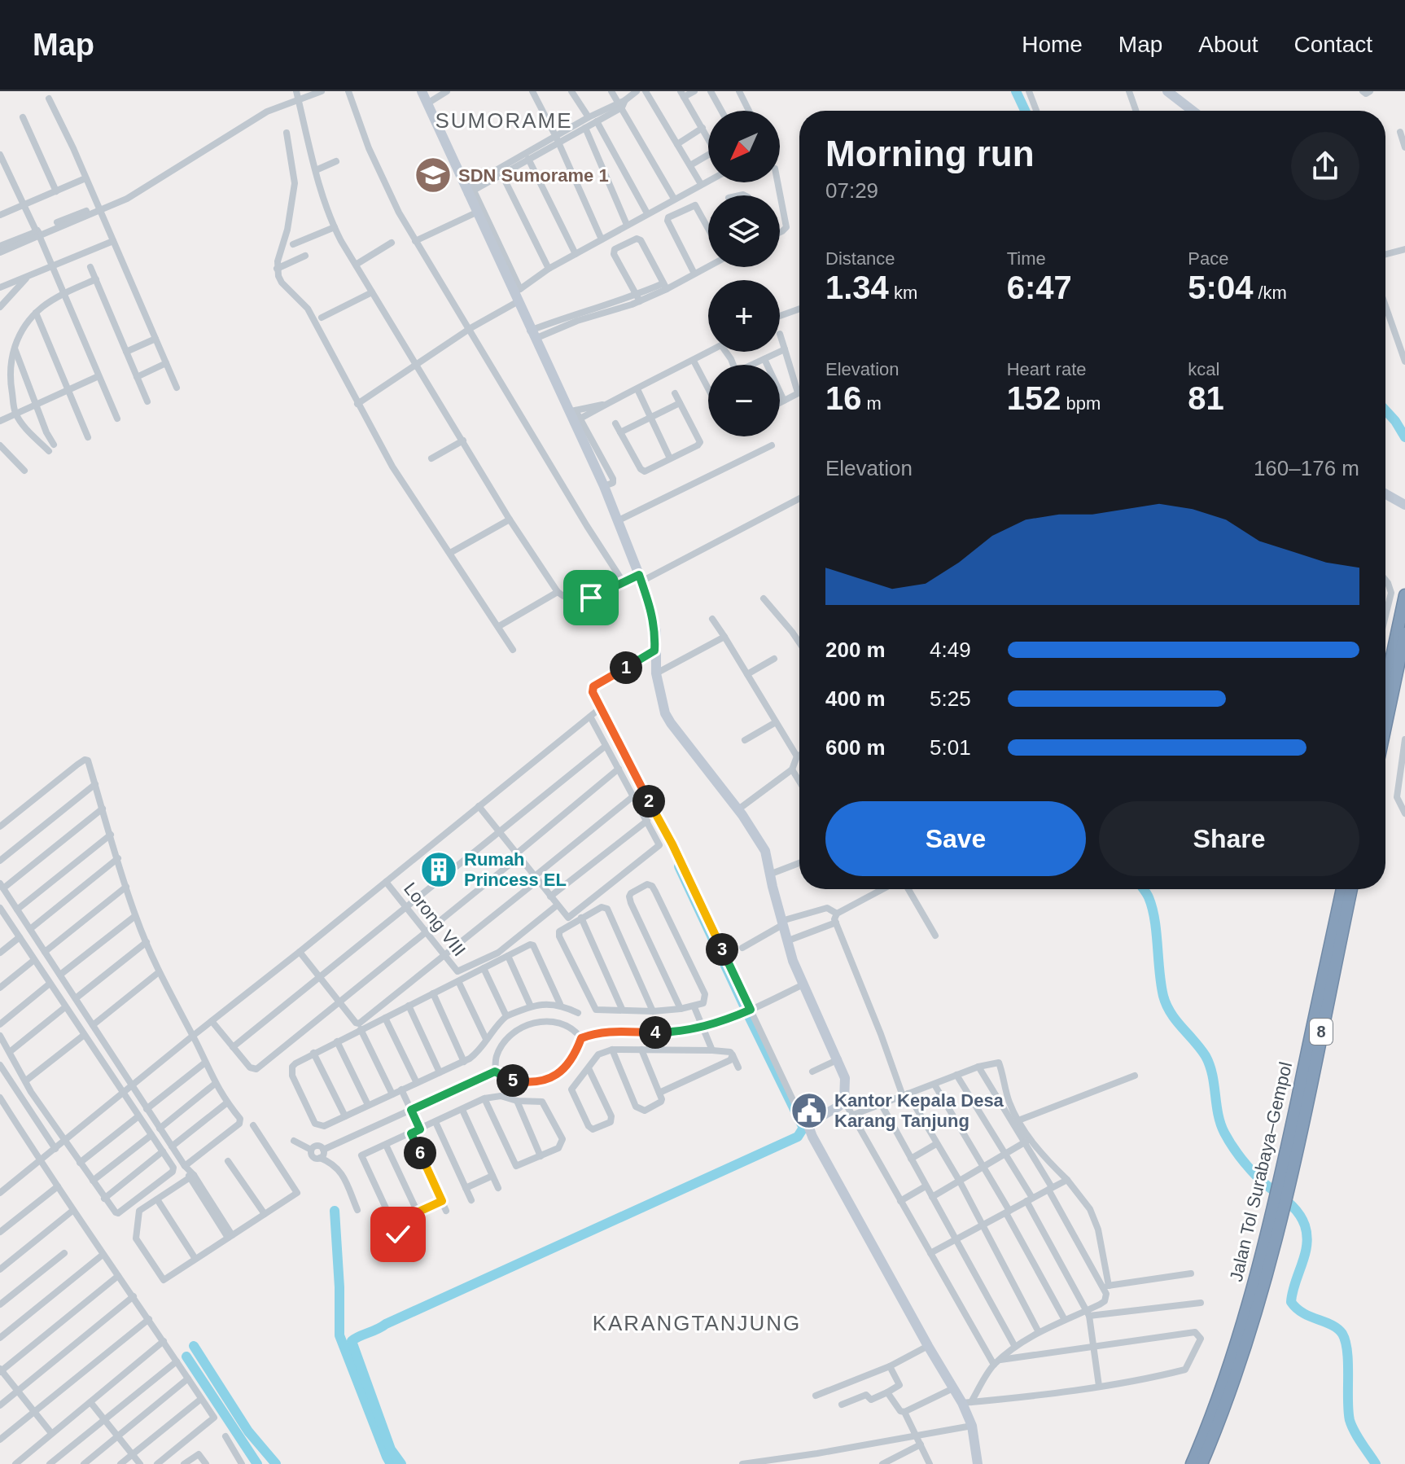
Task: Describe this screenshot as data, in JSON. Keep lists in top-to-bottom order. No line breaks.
{"streets":{"highway":["8","Jalan Tol Surabaya–Gempol"],"street":["Lorong VIII"]},"districts":["SUMORAME","KARANGTANJUNG"],"places":{"school or university":["SDN Sumorame 1"],"building":["Rumah Princess EL"],"public building":["Kantor Kepala Desa Karang Tanjung"]},"north":"bottom left","page":{"header":"Map","nav":["Home","Map","About","Contact"],"map_buttons":["+","−"],"heading":["Morning run","07:29"],"stats":[["Distance","1.34 km"],["Time","6:47"],["Pace","5:04 /km"],["Elevation","16 m"],["Heart rate","152 bpm"],["kcal","81"]],"chart":["Elevation","160–176 m"],"list":[{"name":"200 m","note":"4:49"},{"name":"400 m","note":"5:25"},{"name":"600 m","note":"5:01"}],"pins":["1","2","3","4","5","6"],"buttons":["Save","Share"]}}
